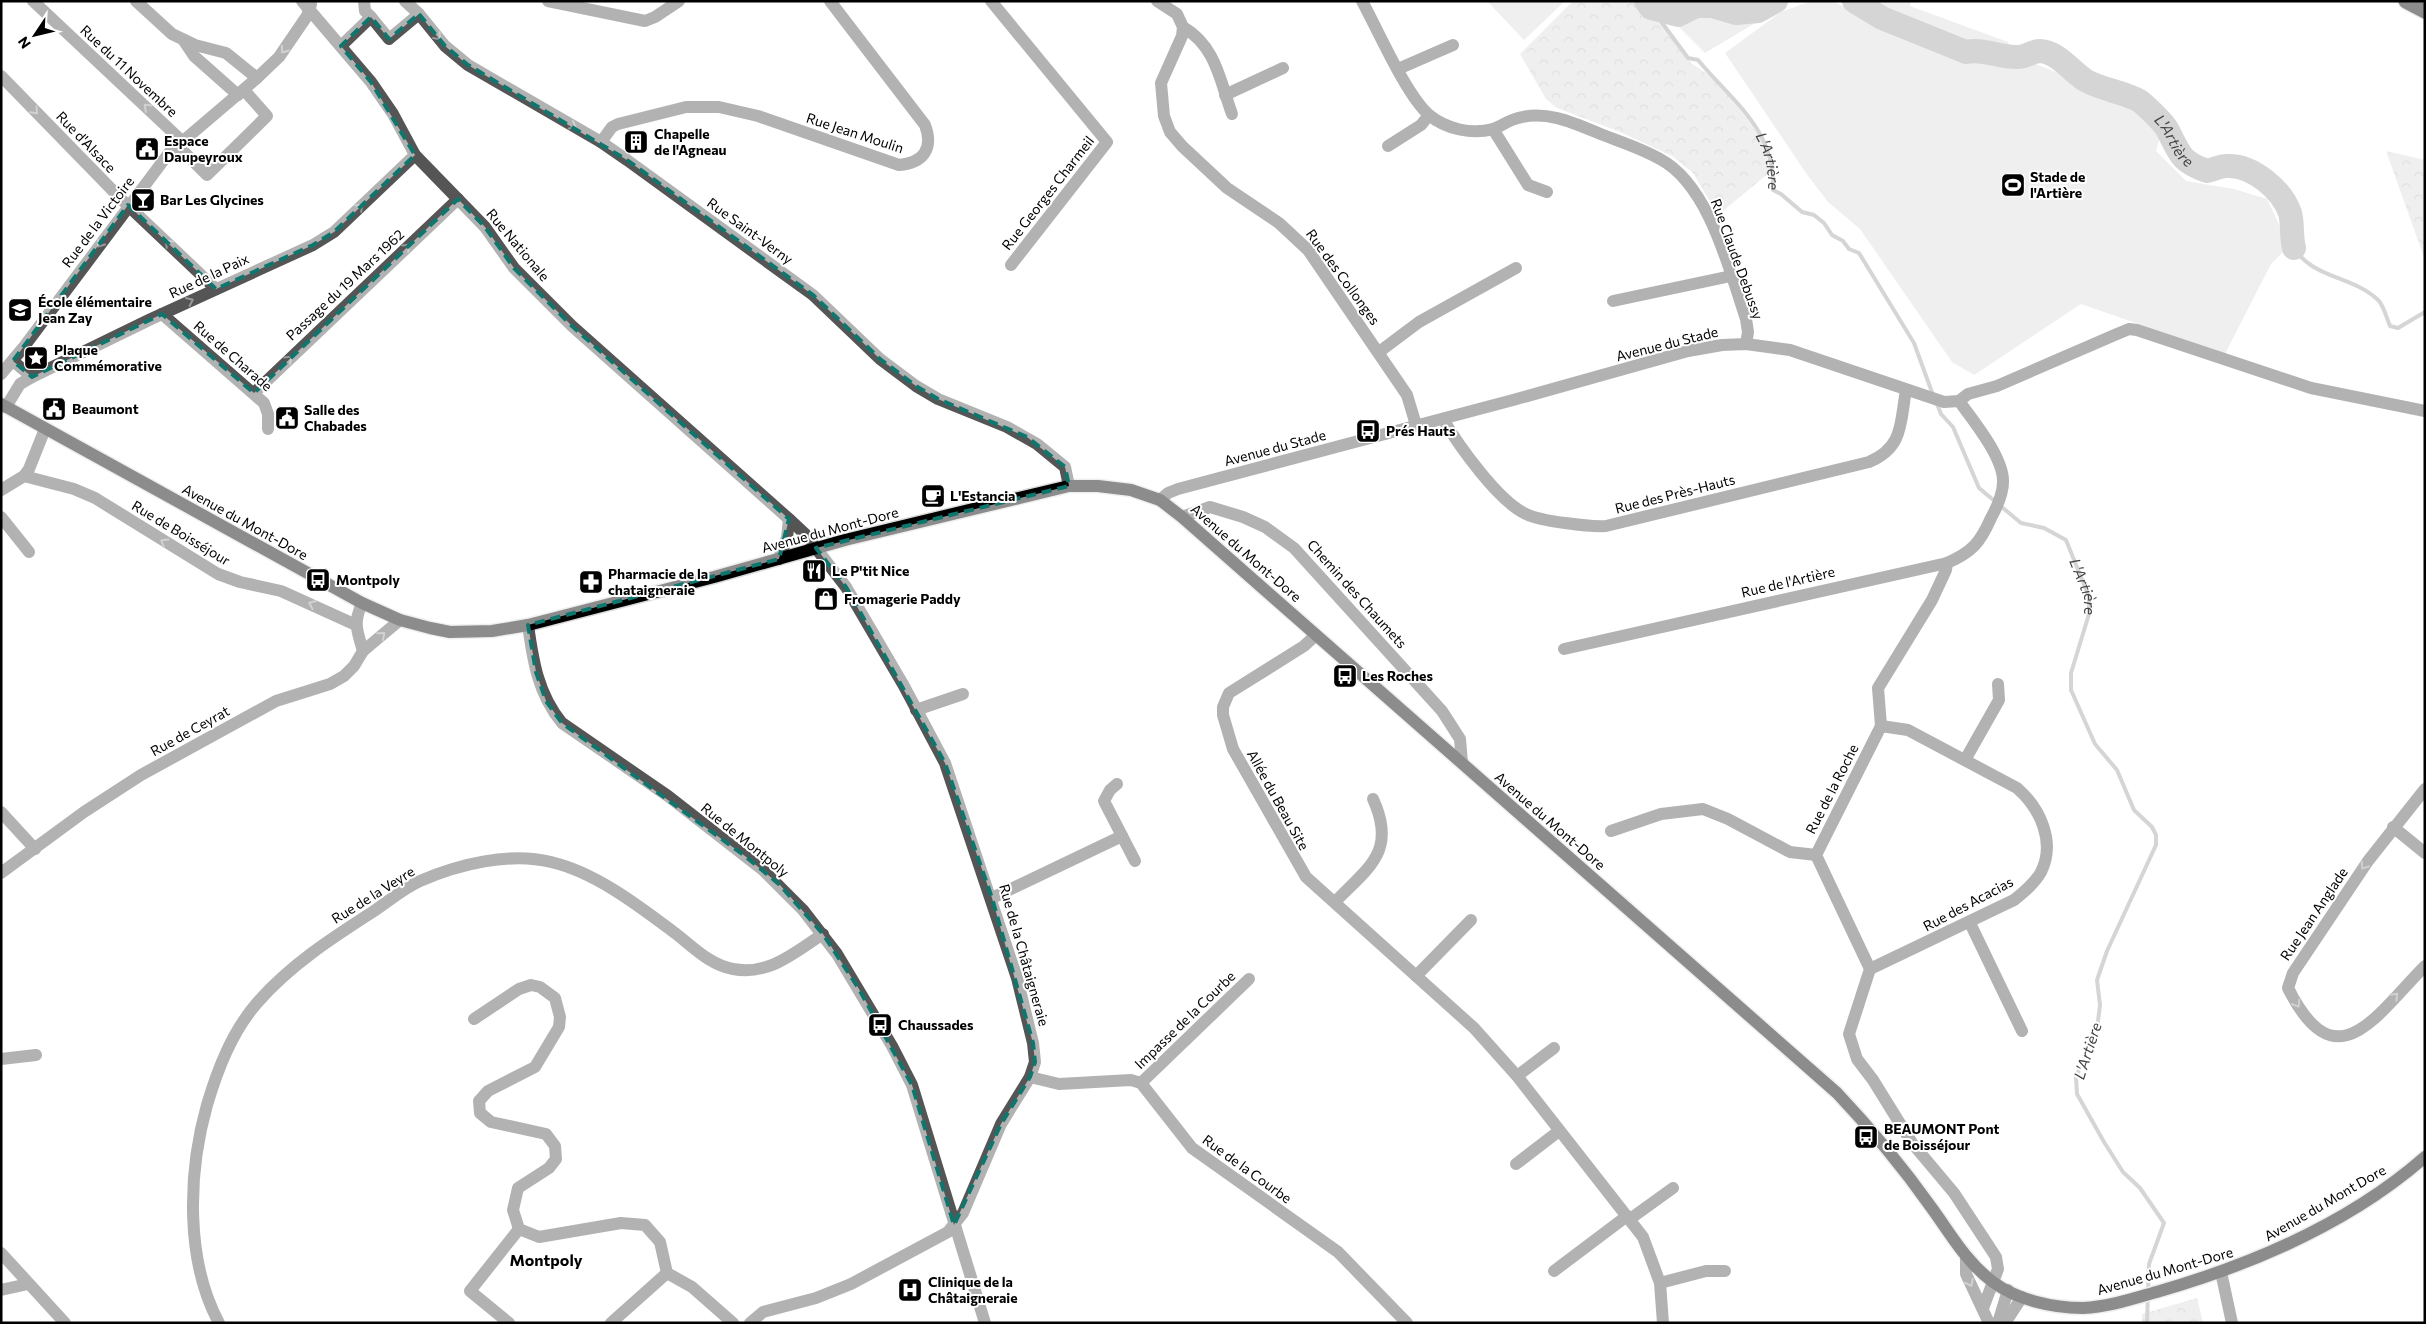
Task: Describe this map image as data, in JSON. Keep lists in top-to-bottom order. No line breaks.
{"streets":{"main road":["Avenue du Mont-Dore","Avenue du Mont Dore"],"street":["Rue du 11 Novembre","Rue Jean Moulin","Rue d'Alsace","Rue Georges Charmeil","Rue de la Victoire","Rue Saint-Verny","Rue Nationale","Rue Claude Debussy","Rue de la Paix","Rue des Collonges","Passage du 19 Mars 1962","Avenue du Stade","Rue de Charade","Rue des Près-Hauts","Rue de Boisséjour","Rue de l'Artière","Chemin des Chaumets","Rue de Ceyrat","Rue de la Roche","Allée du Beau Site","Rue de Montpoly","Rue de la Veyre","Rue des Acacias","Rue Jean Anglade","Rue de la Châtaigneraie","Impasse de la Courbe","Rue de la Courbe"]},"crossings":[["Rue du 11 Novembre","Rue de la Victoire"],["Rue Jean Moulin","Rue Saint-Verny"],["Rue d'Alsace","Rue de la Victoire"],["Rue d'Alsace","Rue de la Paix"],["Rue de la Victoire","Rue Nationale"],["Rue Saint-Verny","Avenue du Mont-Dore"],["Rue Nationale","Rue de la Paix"],["Rue Nationale","Passage du 19 Mars 1962"],["Rue Nationale","Avenue du Mont-Dore"],["Rue Nationale","Rue de la Châtaigneraie"],["Rue Claude Debussy","Avenue du Stade"],["Rue de la Paix","Rue de Charade"],["Rue de la Paix","Avenue du Mont-Dore"],["Rue des Collonges","Avenue du Stade"],["Passage du 19 Mars 1962","Rue de Charade"],["Avenue du Stade","Rue des Près-Hauts"],["Avenue du Stade","Avenue du Mont-Dore"],["Avenue du Stade","Rue de l'Artière"],["Avenue du Mont-Dore","Chemin des Chaumets"],["Avenue du Mont-Dore","Rue de Ceyrat"],["Avenue du Mont-Dore","Allée du Beau Site"],["Avenue du Mont-Dore","Rue de Montpoly"],["Avenue du Mont-Dore","Rue de la Châtaigneraie"],["Avenue du Mont-Dore","Avenue du Mont Dore"],["Rue de la Roche","Rue des Acacias"],["Rue de Montpoly","Rue de la Veyre"],["Rue de Montpoly","Rue de la Châtaigneraie"],["Impasse de la Courbe","Rue de la Courbe"]],"one_way":["Rue de la Victoire","Rue de la Paix","Passage du 19 Mars 1962","Rue de Boisséjour"],"districts":["Montpoly"],"water":["L'Artière"],"places":{"building":["Chapelle de l'Agneau"],"public building":["Espace Daupeyroux","Beaumont","Salle des Chabades"],"sports":["Stade de l'Artière"],"bar":["Bar Les Glycines"],"school or university":["École élémentaire Jean Zay"],"place":["Plaque Commémorative"],"bus stop":["Prés Hauts","Montpoly","Les Roches","Chaussades","BEAUMONT Pont de Boisséjour"],"cafe":["L'Estancia"],"restaurant":["Le P'tit Nice"],"pharmacy":["Pharmacie de la chataigneraie"],"shop":["Fromagerie Paddy"],"hospital":["Clinique de la Châtaigneraie"]},"north":"bottom left"}
